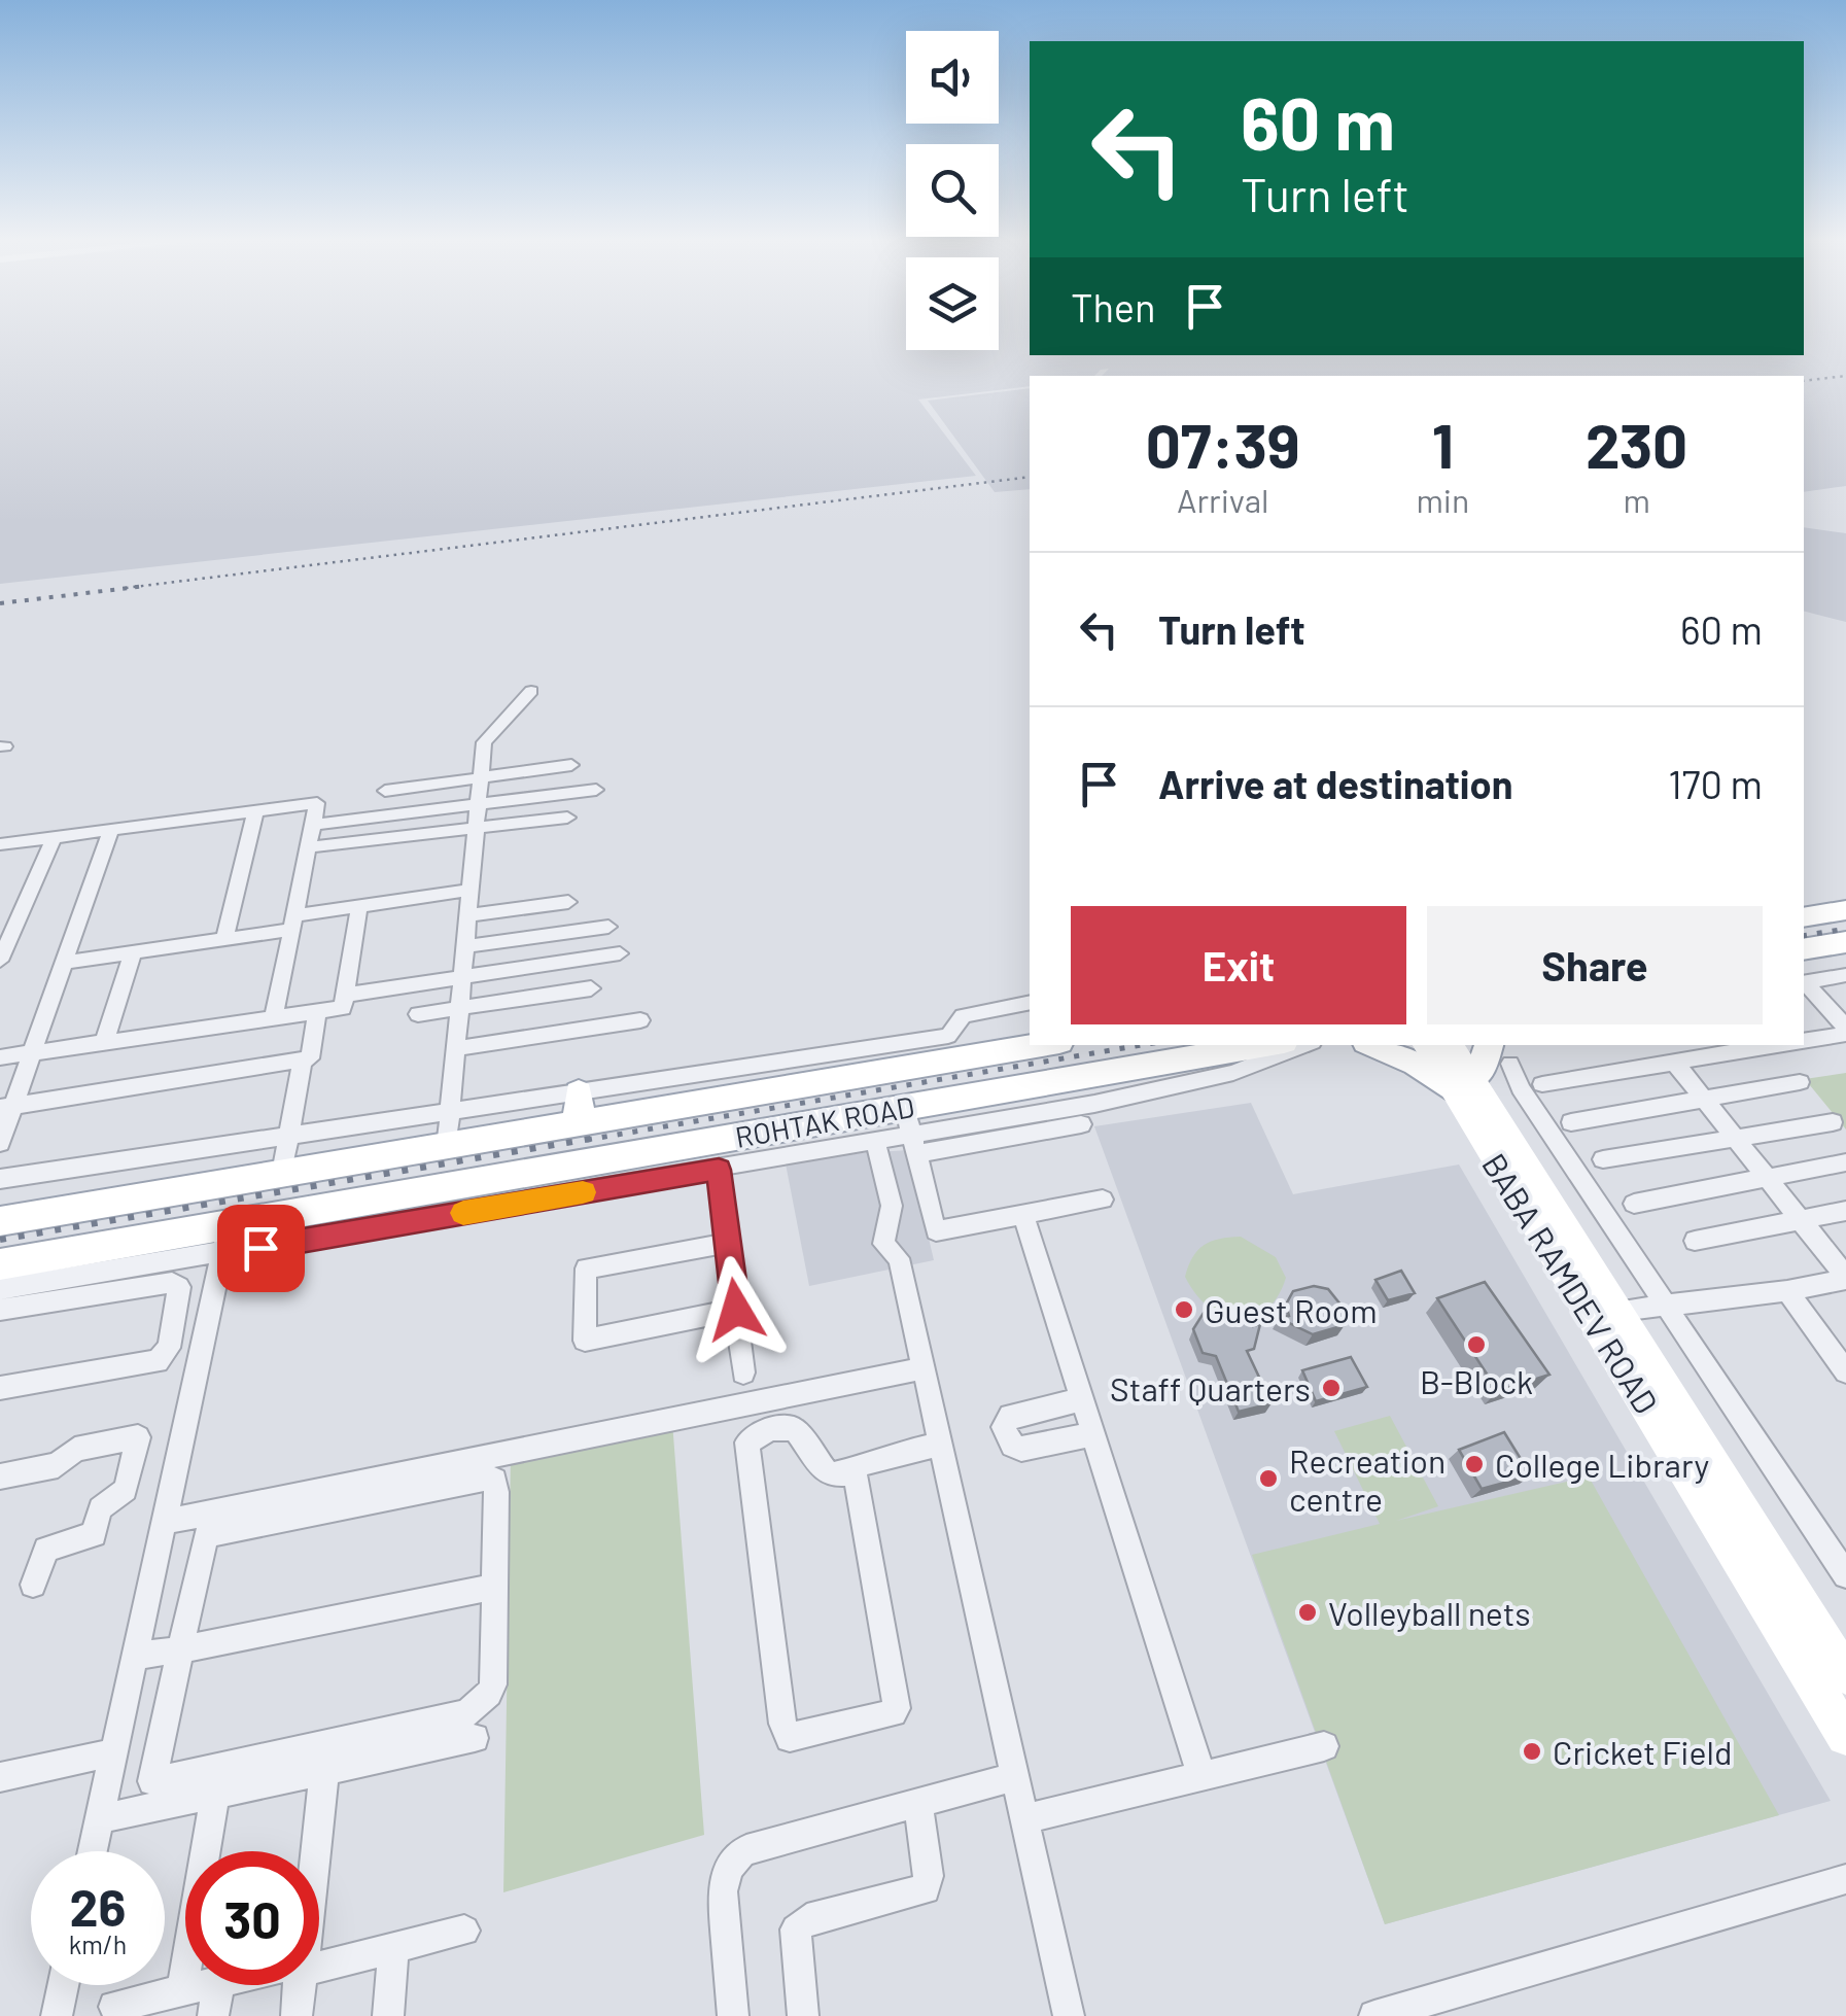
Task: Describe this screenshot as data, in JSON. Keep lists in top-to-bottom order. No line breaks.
{"streets":{"main road":["ROHTAK ROAD"],"street":["BABA RAMDEV ROAD"]},"places":["Guest Room","B-Block","Staff Quarters","College Library","Recreation centre","Volleyball nets","Cricket Field"],"page":{"turn":["60 m","Turn left"],"then":"Then","eta":["07:39","Arrival","1","min","230","m"],"list":[{"name":"Turn left","value":"60 m"},{"name":"Arrive at destination","value":"170 m"}],"buttons":["Exit","Share"],"speed":"26 km/h","limit":"30"}}
